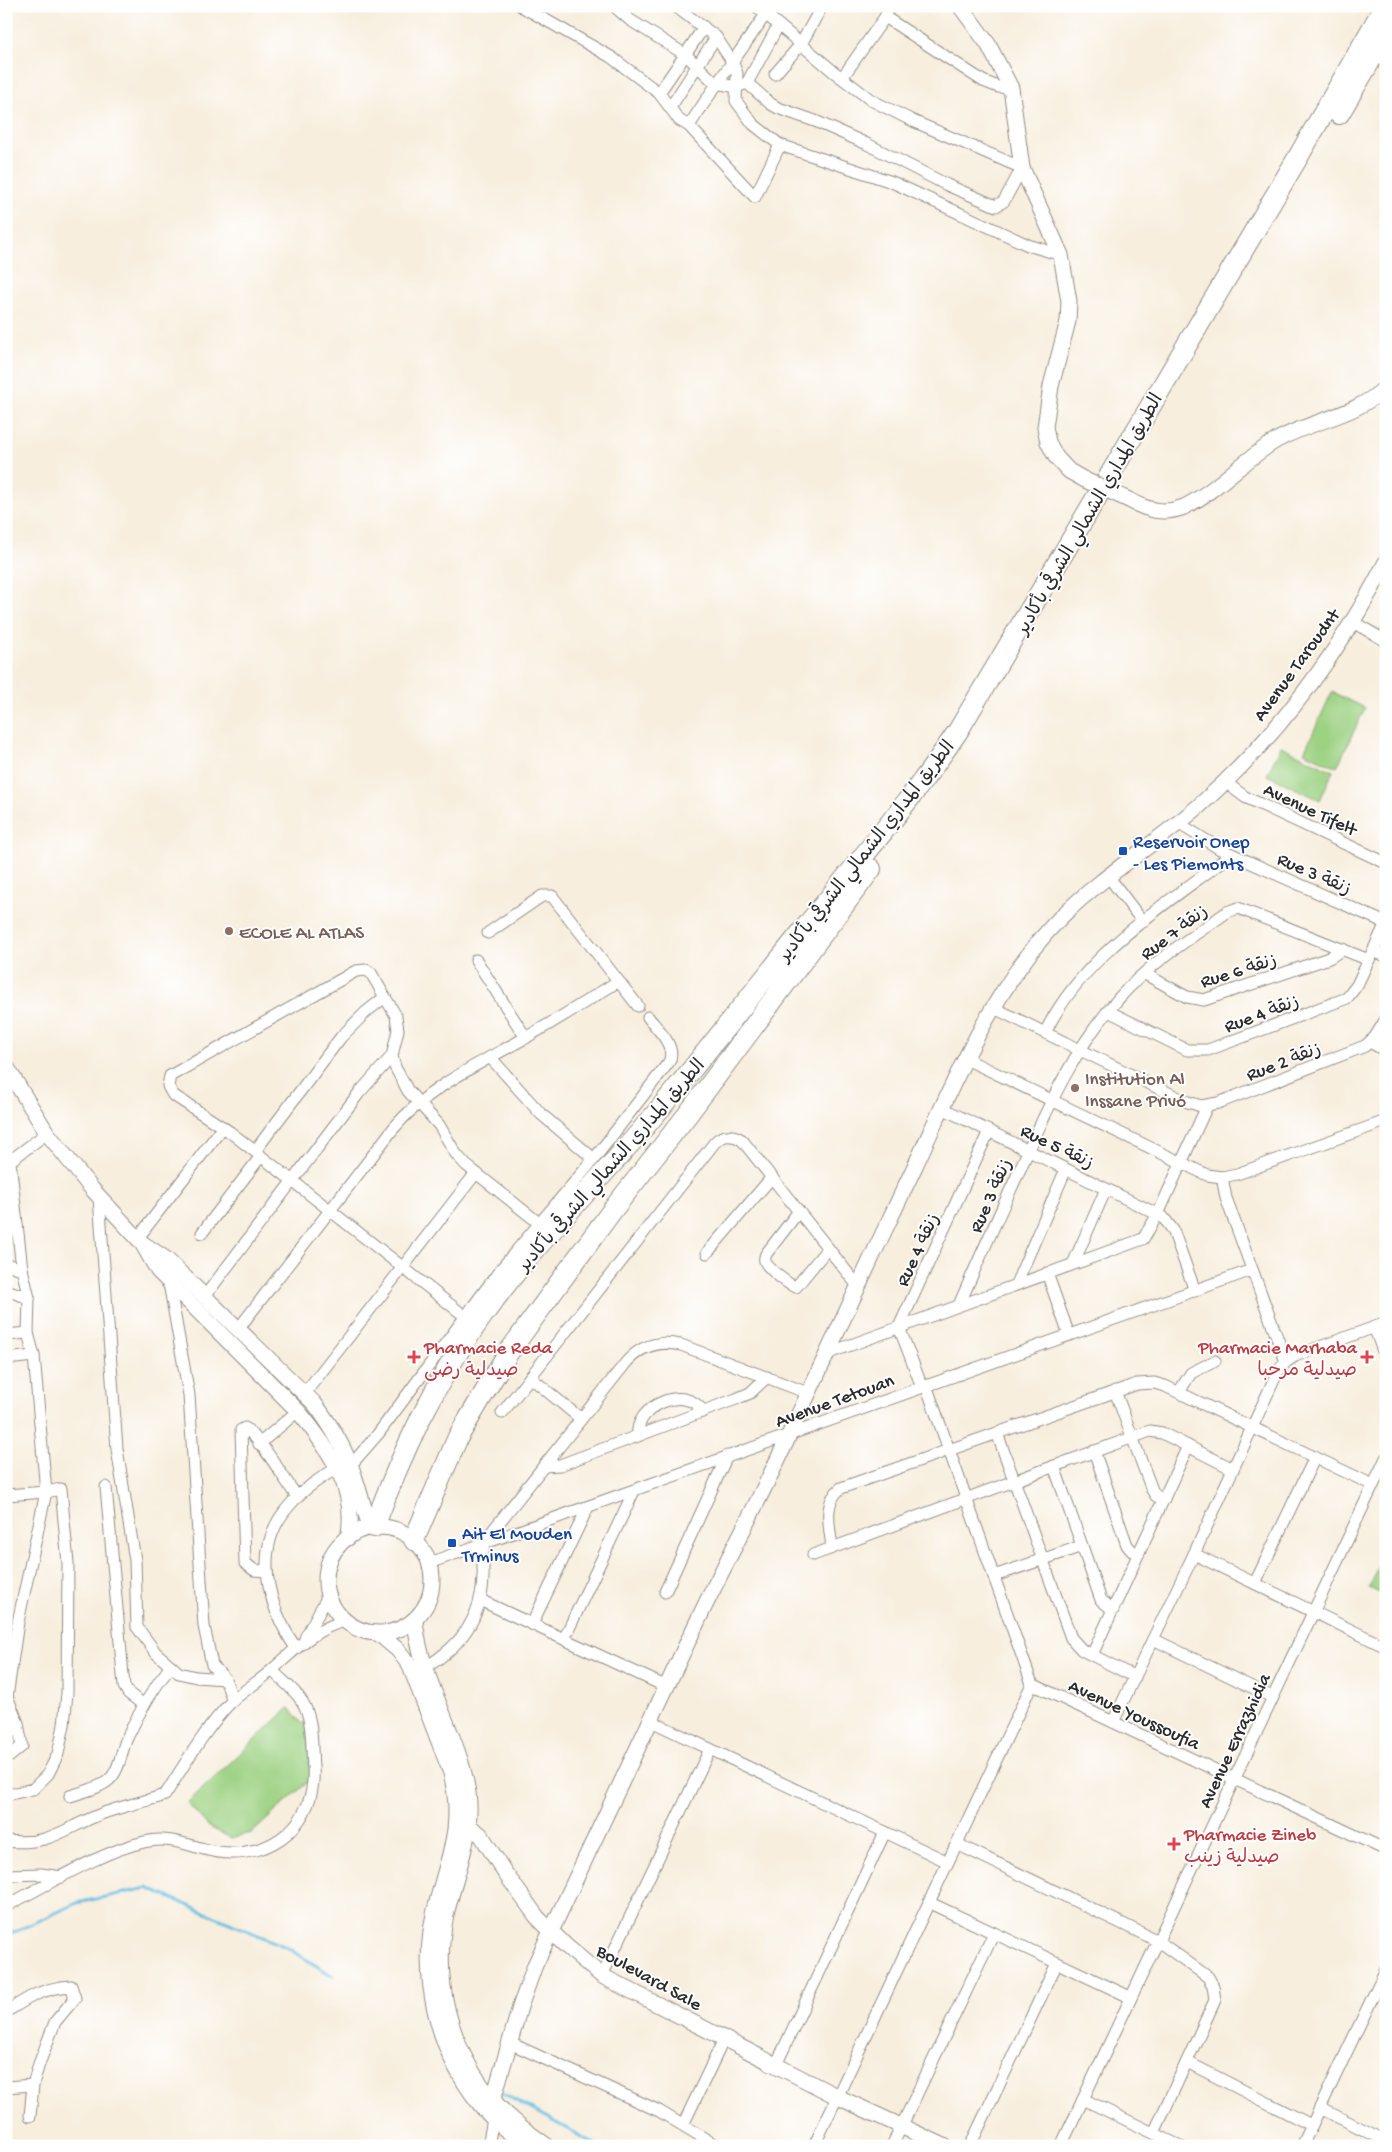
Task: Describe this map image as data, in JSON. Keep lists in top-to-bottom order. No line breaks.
{"streets":{"highway":["الطريق المداري الشمالي الشرقي بأكادير"],"street":["Avenue Taroudnt","Avenue Tifelt","Rue 3 زنقة","Rue 7 زنقة","Rue 6 زنقة","Rue 4 زنقة","Rue 2 زنقة","Rue 5 زنقة","Avenue Tetouan","Avenue Youssoufia","Avenue Errazhidia","Boulevard Sale"]},"crossings":[["الطريق المداري الشمالي الشرقي بأكادير","Avenue Tetouan"],["Avenue Taroudnt","Avenue Tifelt"],["Avenue Taroudnt","Rue 3 زنقة"],["Avenue Taroudnt","Rue 5 زنقة"],["Avenue Taroudnt","Avenue Tetouan"],["Avenue Taroudnt","Boulevard Sale"],["Rue 3 زنقة","Rue 7 زنقة"],["Rue 3 زنقة","Rue 4 زنقة"],["Rue 3 زنقة","Rue 5 زنقة"],["Rue 7 زنقة","Rue 6 زنقة"],["Rue 7 زنقة","Rue 4 زنقة"],["Rue 4 زنقة","Rue 5 زنقة"],["Avenue Youssoufia","Avenue Errazhidia"]],"places":{"transit":["Reservoir Onep - Les Piemonts","Ait El Mouden Trminus"],"other":["ECOLE AL ATLAS","Institution Al Inssane Privó"],"health":["Pharmacie Reda صيدلية رضى","Pharmacie Marhaba صيدلية مرحبا","Pharmacie Zineb صيدلية زينب"]}}
